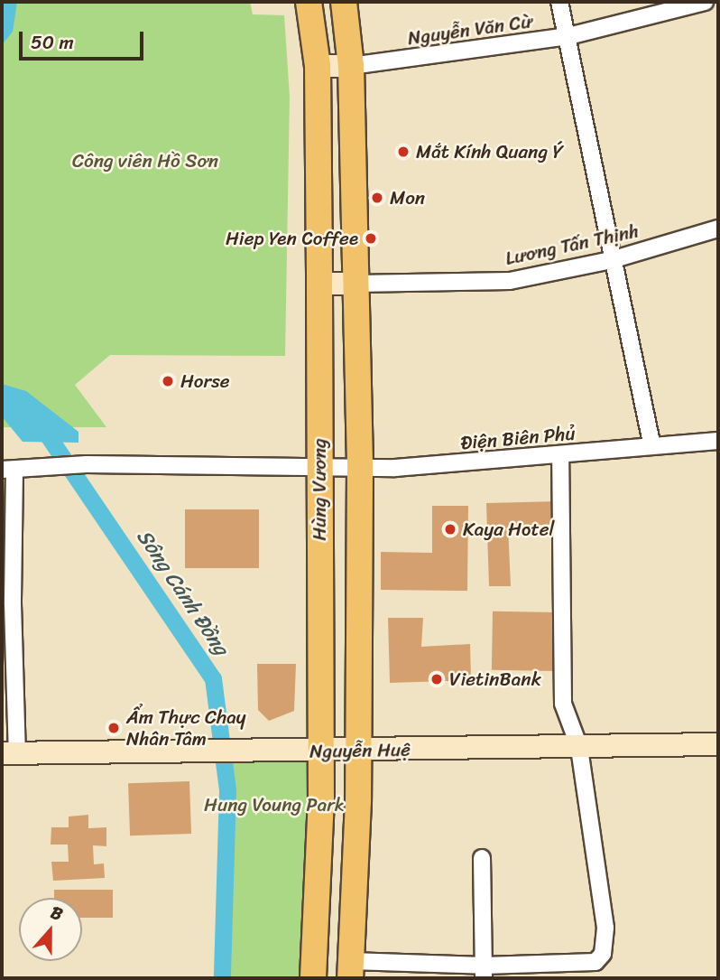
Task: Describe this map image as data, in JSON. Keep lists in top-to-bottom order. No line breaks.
{"streets":{"main road":["Hùng Vương","Nguyễn Huệ"],"street":["Nguyễn Văn Cừ","Lương Tấn Thịnh","Điện Biên Phủ"]},"crossings":[["Điện Biên Phủ","Hùng Vương"],["Hùng Vương","Nguyễn Huệ"]],"water":["Sông Cánh Đồng"],"parks":["Công viên Hồ Sơn","Hung Voung Park"],"places":["Mắt Kính Quang Ý","Mon","Hiep Yen Coffee","Horse","Kaya Hotel","VietinBank","Ẩm Thực Chay Nhân Tâm"],"scale_bar":"50 m","north":"top"}
